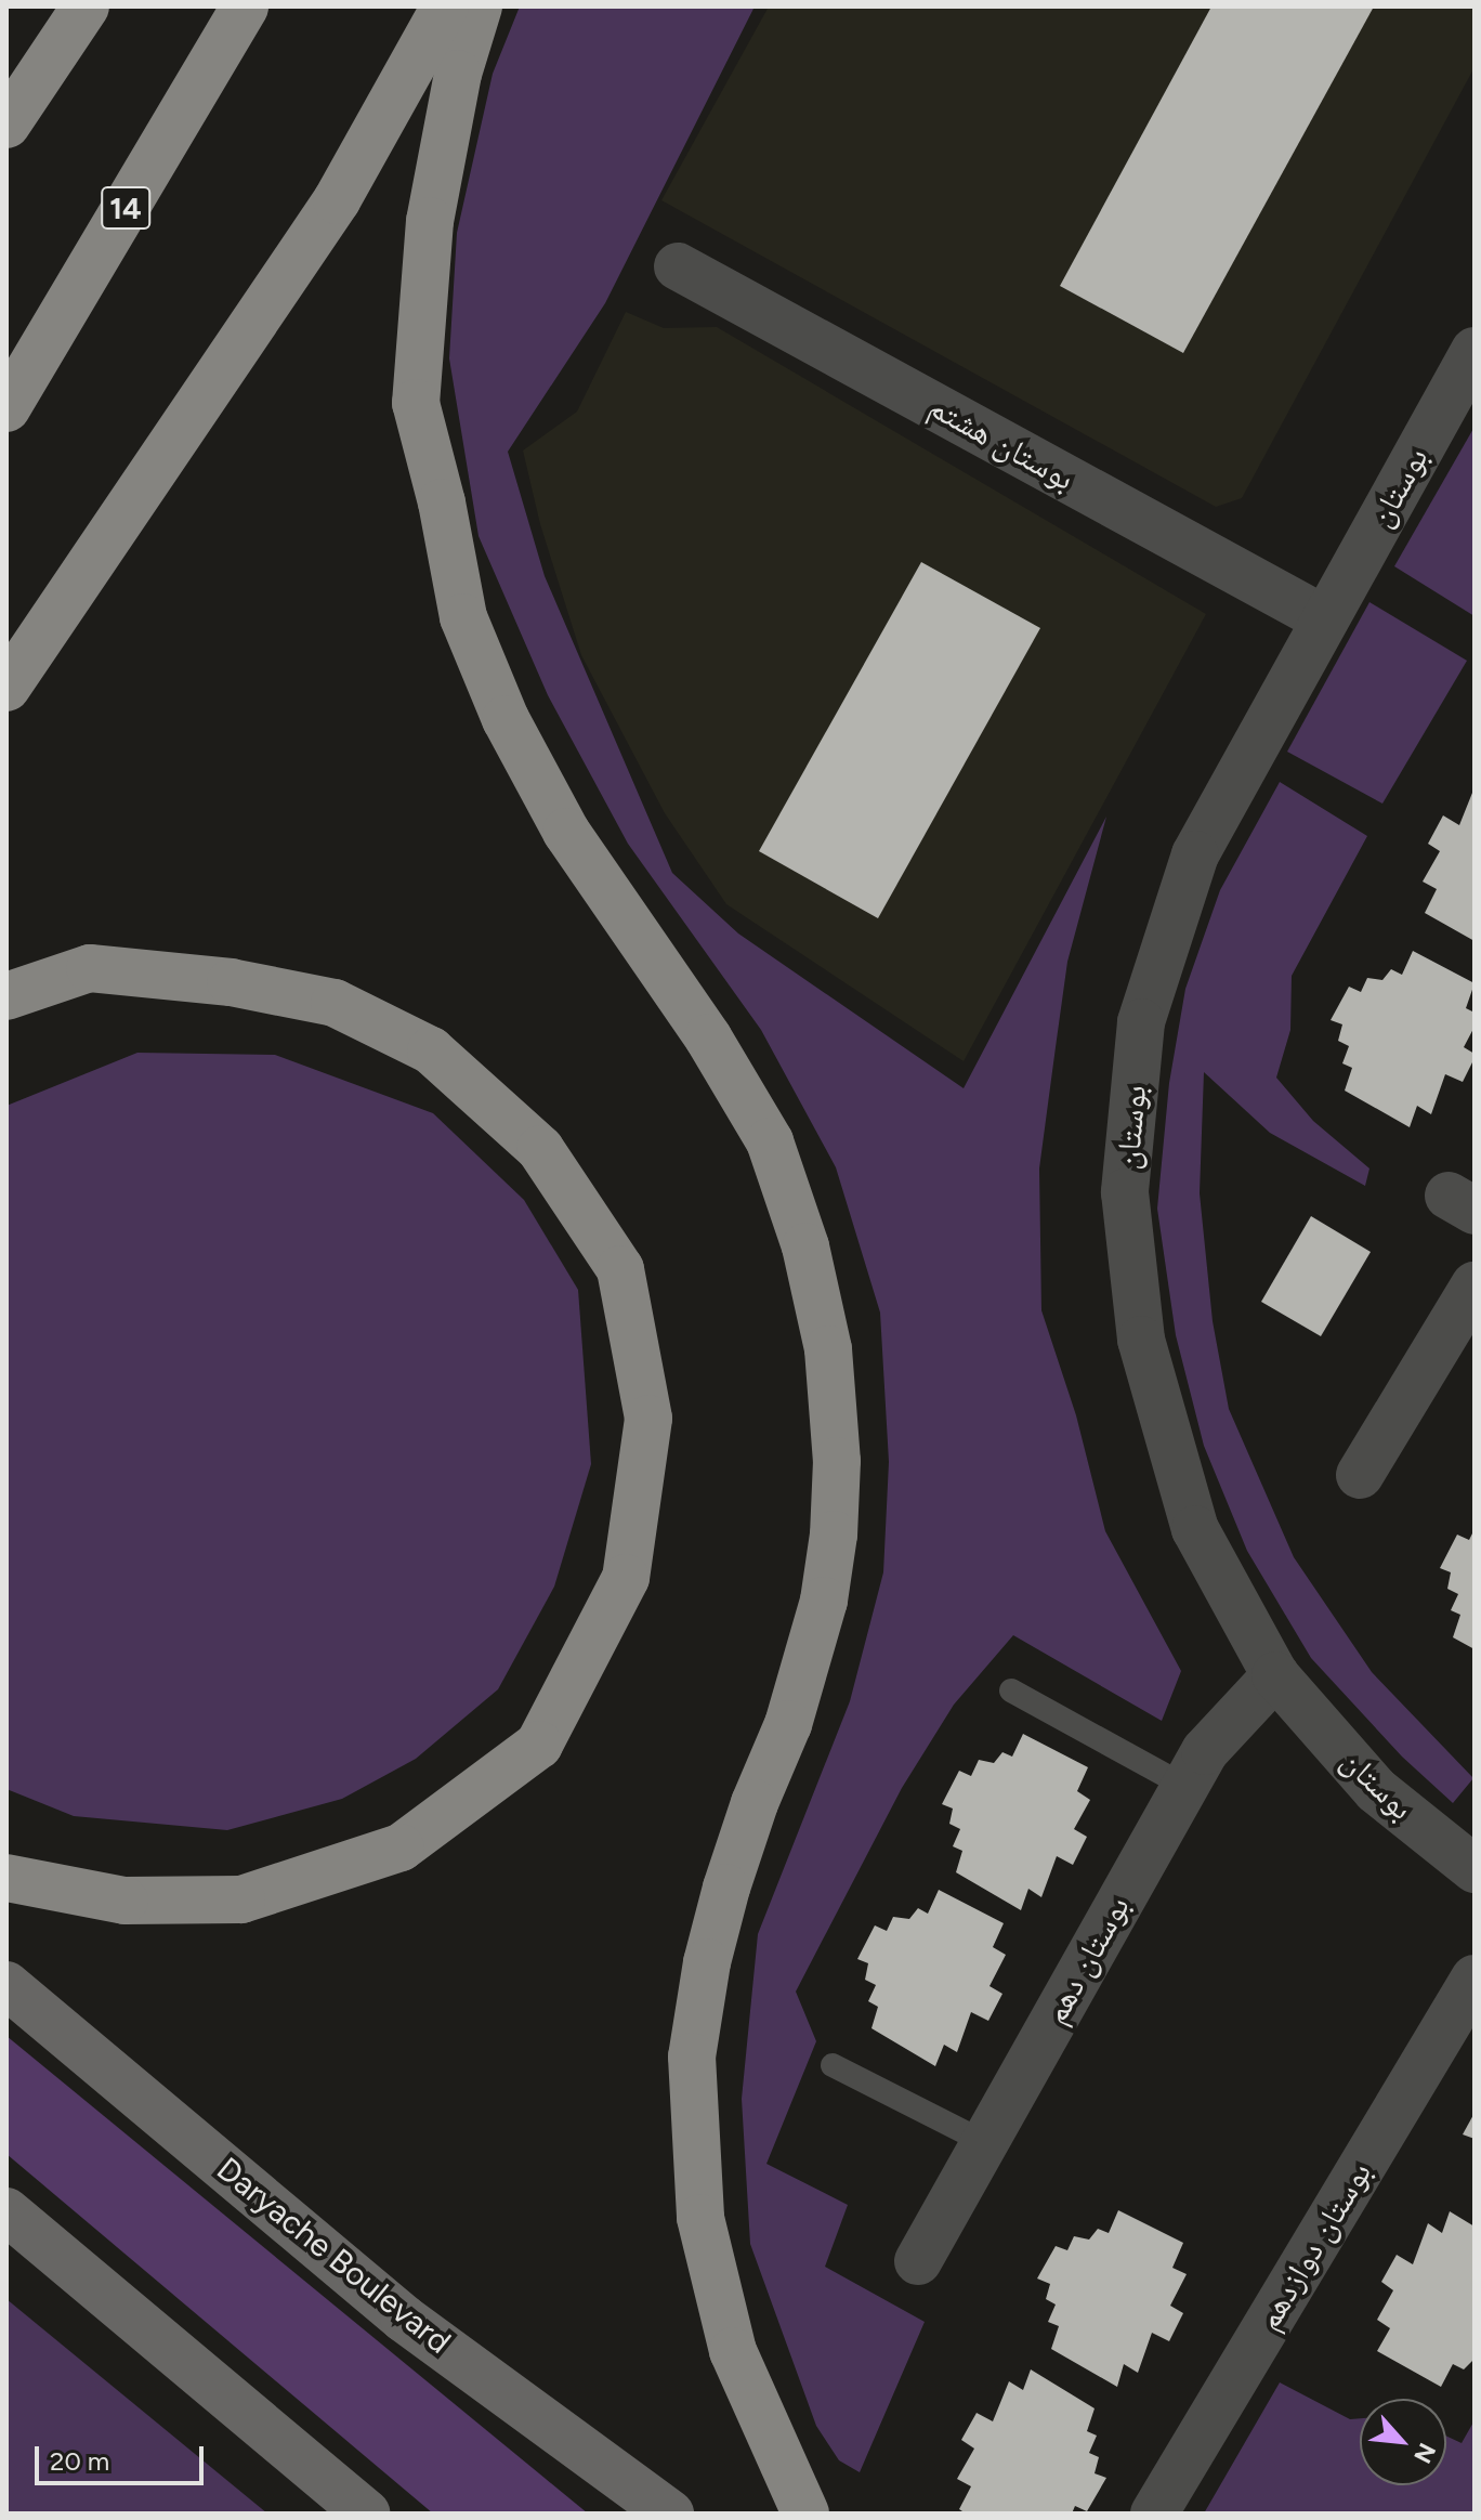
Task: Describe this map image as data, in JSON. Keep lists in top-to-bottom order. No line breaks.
{"streets":{"highway":["14"],"main road":["Daryache Boulevard"],"street":["بوستان هشتم","بوستان","بوستان دهم","بوستان دوازدهم"]},"crossings":[["بوستان هشتم","بوستان"],["بوستان","بوستان دهم"]],"scale_bar":"20 m","north":"bottom right"}
